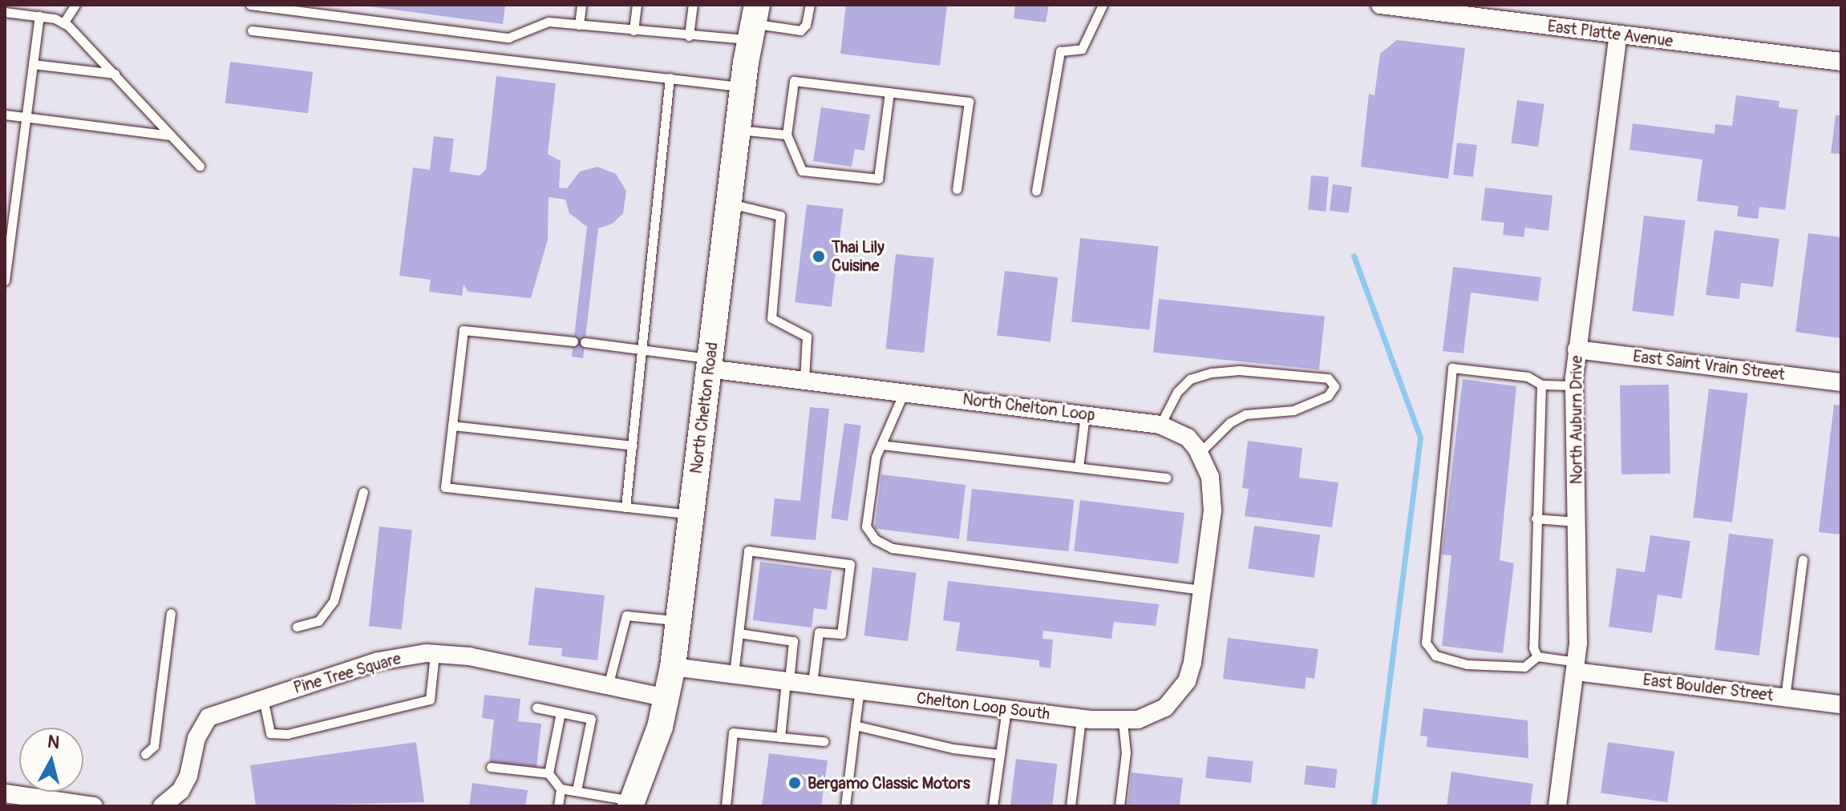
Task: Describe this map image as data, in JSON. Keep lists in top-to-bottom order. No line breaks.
{"streets":{"main road":["North Chelton Road"],"street":["East Platte Avenue","East Saint Vrain Street","North Chelton Loop","North Auburn Drive","Pine Tree Square","East Boulder Street","Chelton Loop South"]},"crossings":[["East Platte Avenue","North Auburn Drive"],["East Saint Vrain Street","North Auburn Drive"],["North Chelton Loop","North Chelton Road"],["North Chelton Loop","Chelton Loop South"],["North Chelton Road","Pine Tree Square"],["North Chelton Road","Chelton Loop South"],["North Auburn Drive","East Boulder Street"]],"places":["Thai Lily Cuisine","Bergamo Classic Motors"],"north":"top"}
